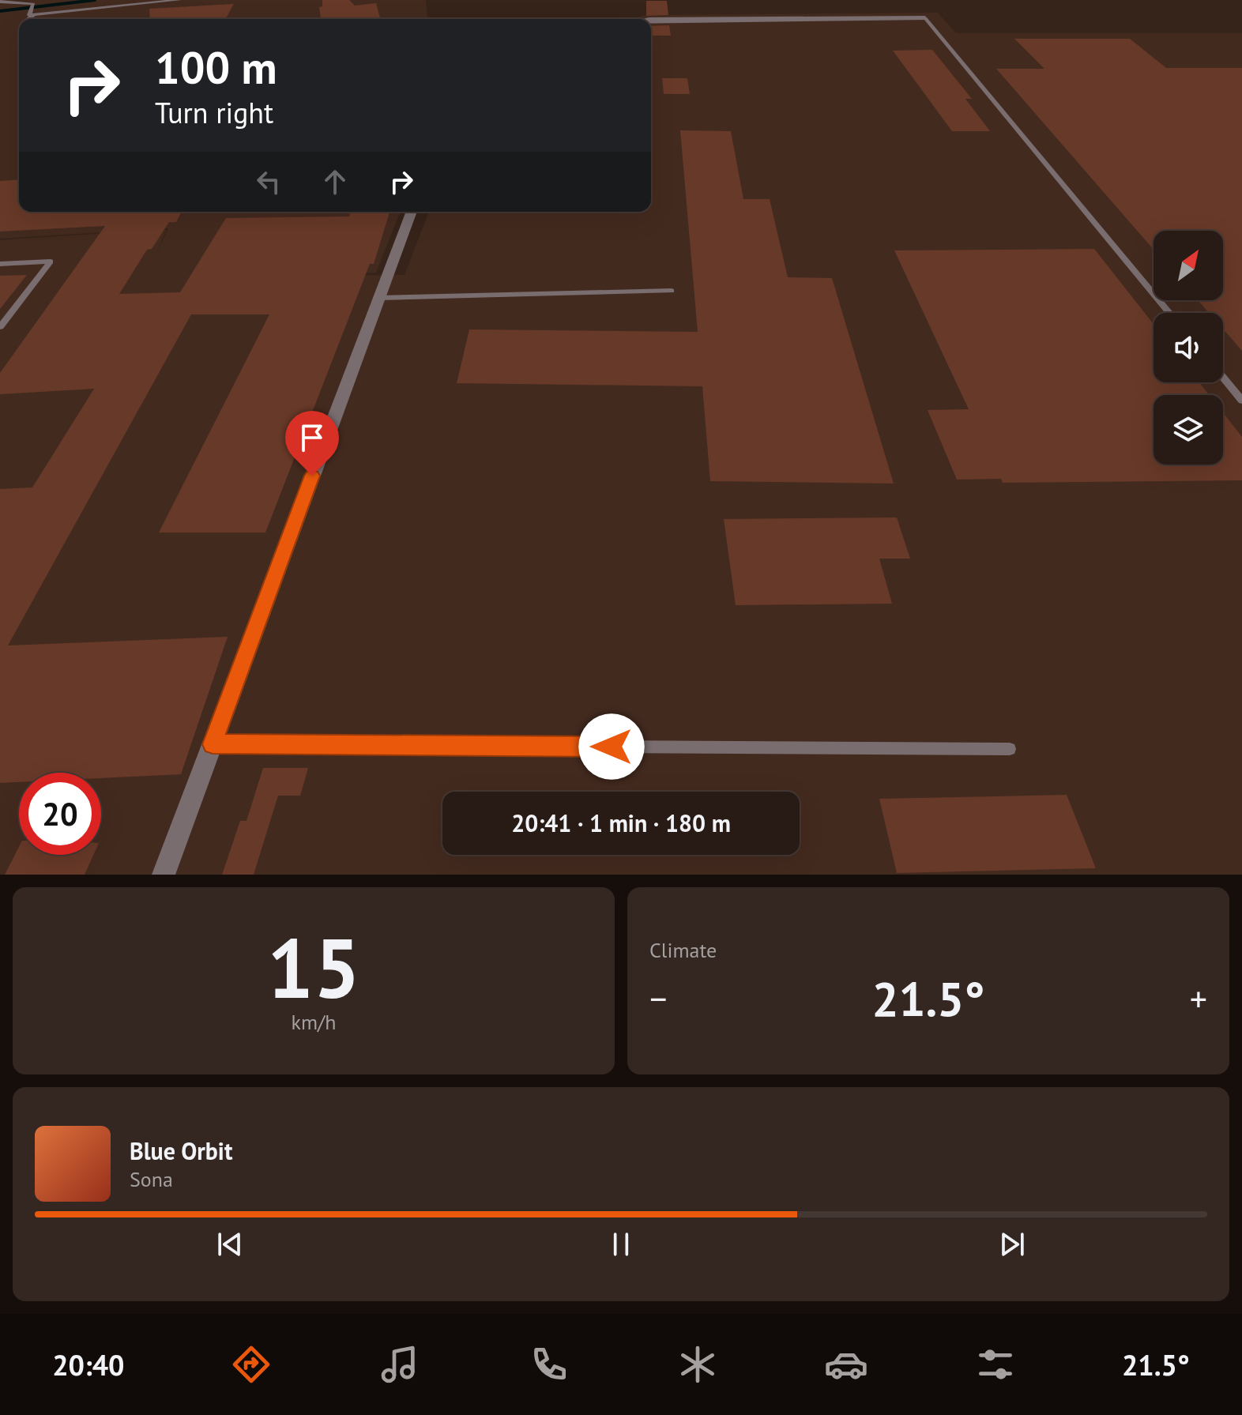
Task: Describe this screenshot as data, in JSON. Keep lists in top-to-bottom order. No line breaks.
{"north":"top right","page":{"turn":["100 m","Turn right"],"limit":"20","trip":"20:41 · 1 min · 180 m","tile":[["15","km/h"],"Climate"],"heat":["−","21.5°","+"],"song":["Blue Orbit","Sona"],"tabs":["20:40","21.5°"]}}
